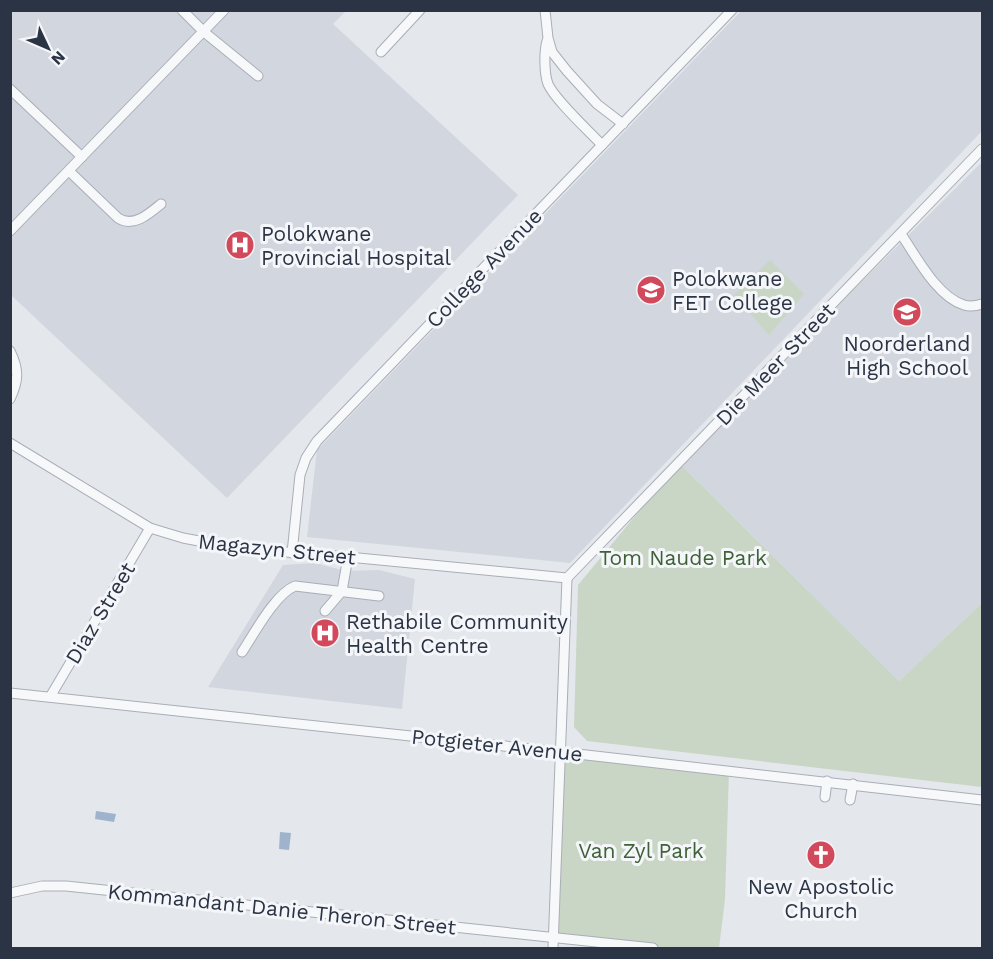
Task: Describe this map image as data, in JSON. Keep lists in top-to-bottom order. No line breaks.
{"streets":{"street":["College Avenue","Die Meer Street","Magazyn Street","Diaz Street","Potgieter Avenue","Kommandant Danie Theron Street"]},"crossings":[["College Avenue","Magazyn Street"],["Die Meer Street","Magazyn Street"],["Magazyn Street","Diaz Street"],["Diaz Street","Potgieter Avenue"]],"parks":["Tom Naude Park","Van Zyl Park"],"places":{"hospital":["Polokwane Provincial Hospital","Rethabile Community Health Centre"],"school or university":["Polokwane FET College","Noorderland High School"],"church":["New Apostolic Church"]},"north":"bottom right"}
